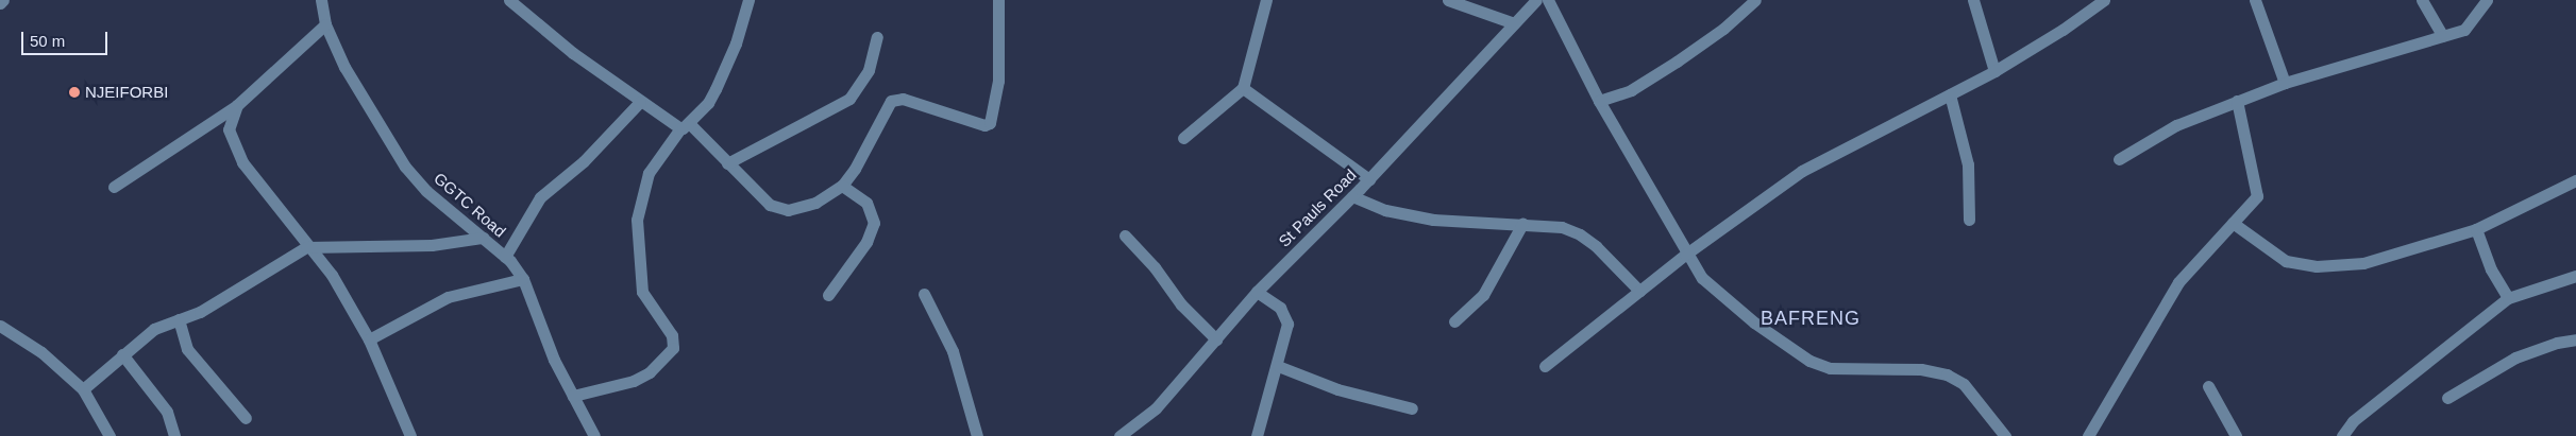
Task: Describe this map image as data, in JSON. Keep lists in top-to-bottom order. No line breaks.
{"streets":{"street":["GGTC Road","St Pauls Road"]},"districts":["BAFRENG"],"places":["NJEIFORBI"],"scale_bar":"50 m"}
